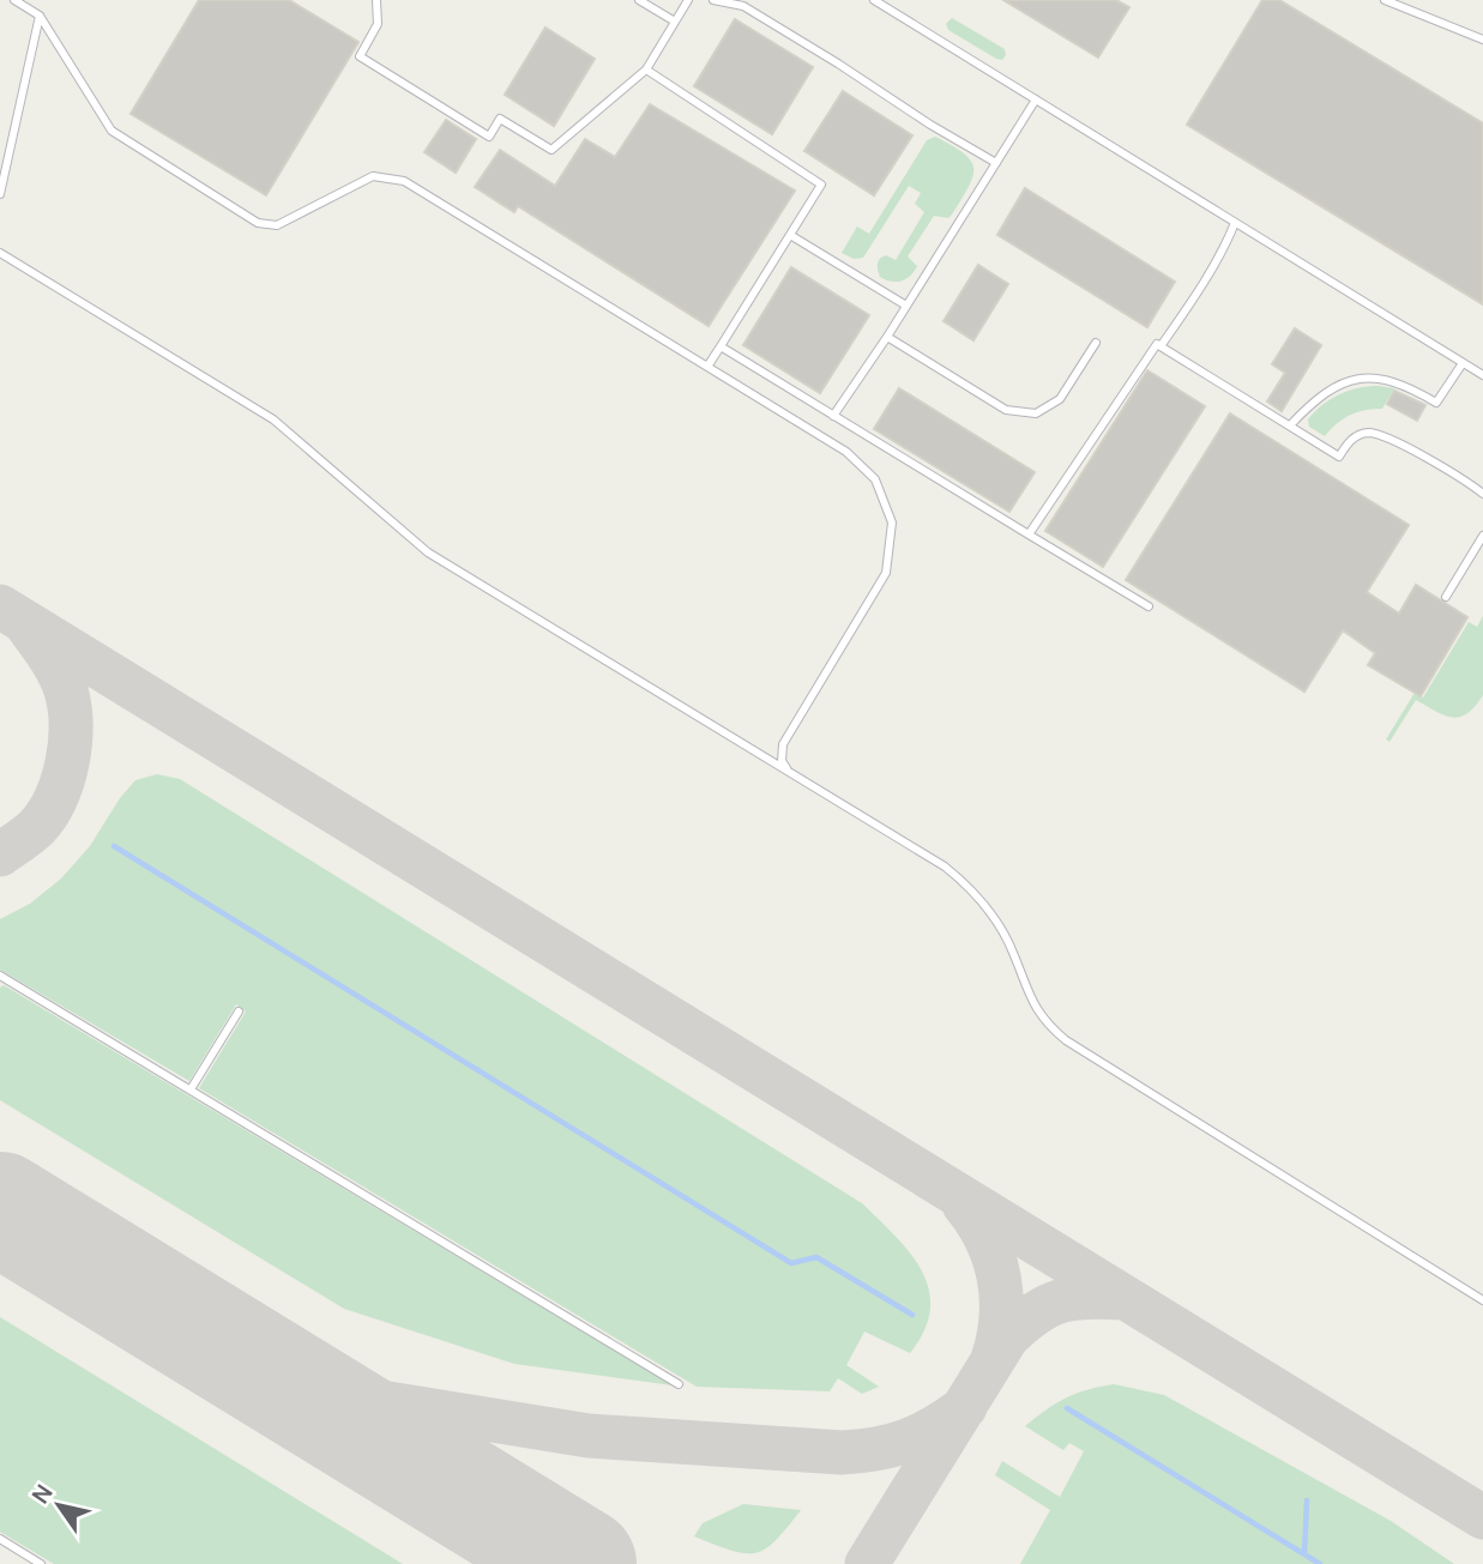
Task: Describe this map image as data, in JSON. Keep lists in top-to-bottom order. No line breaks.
{"north":"top left"}
